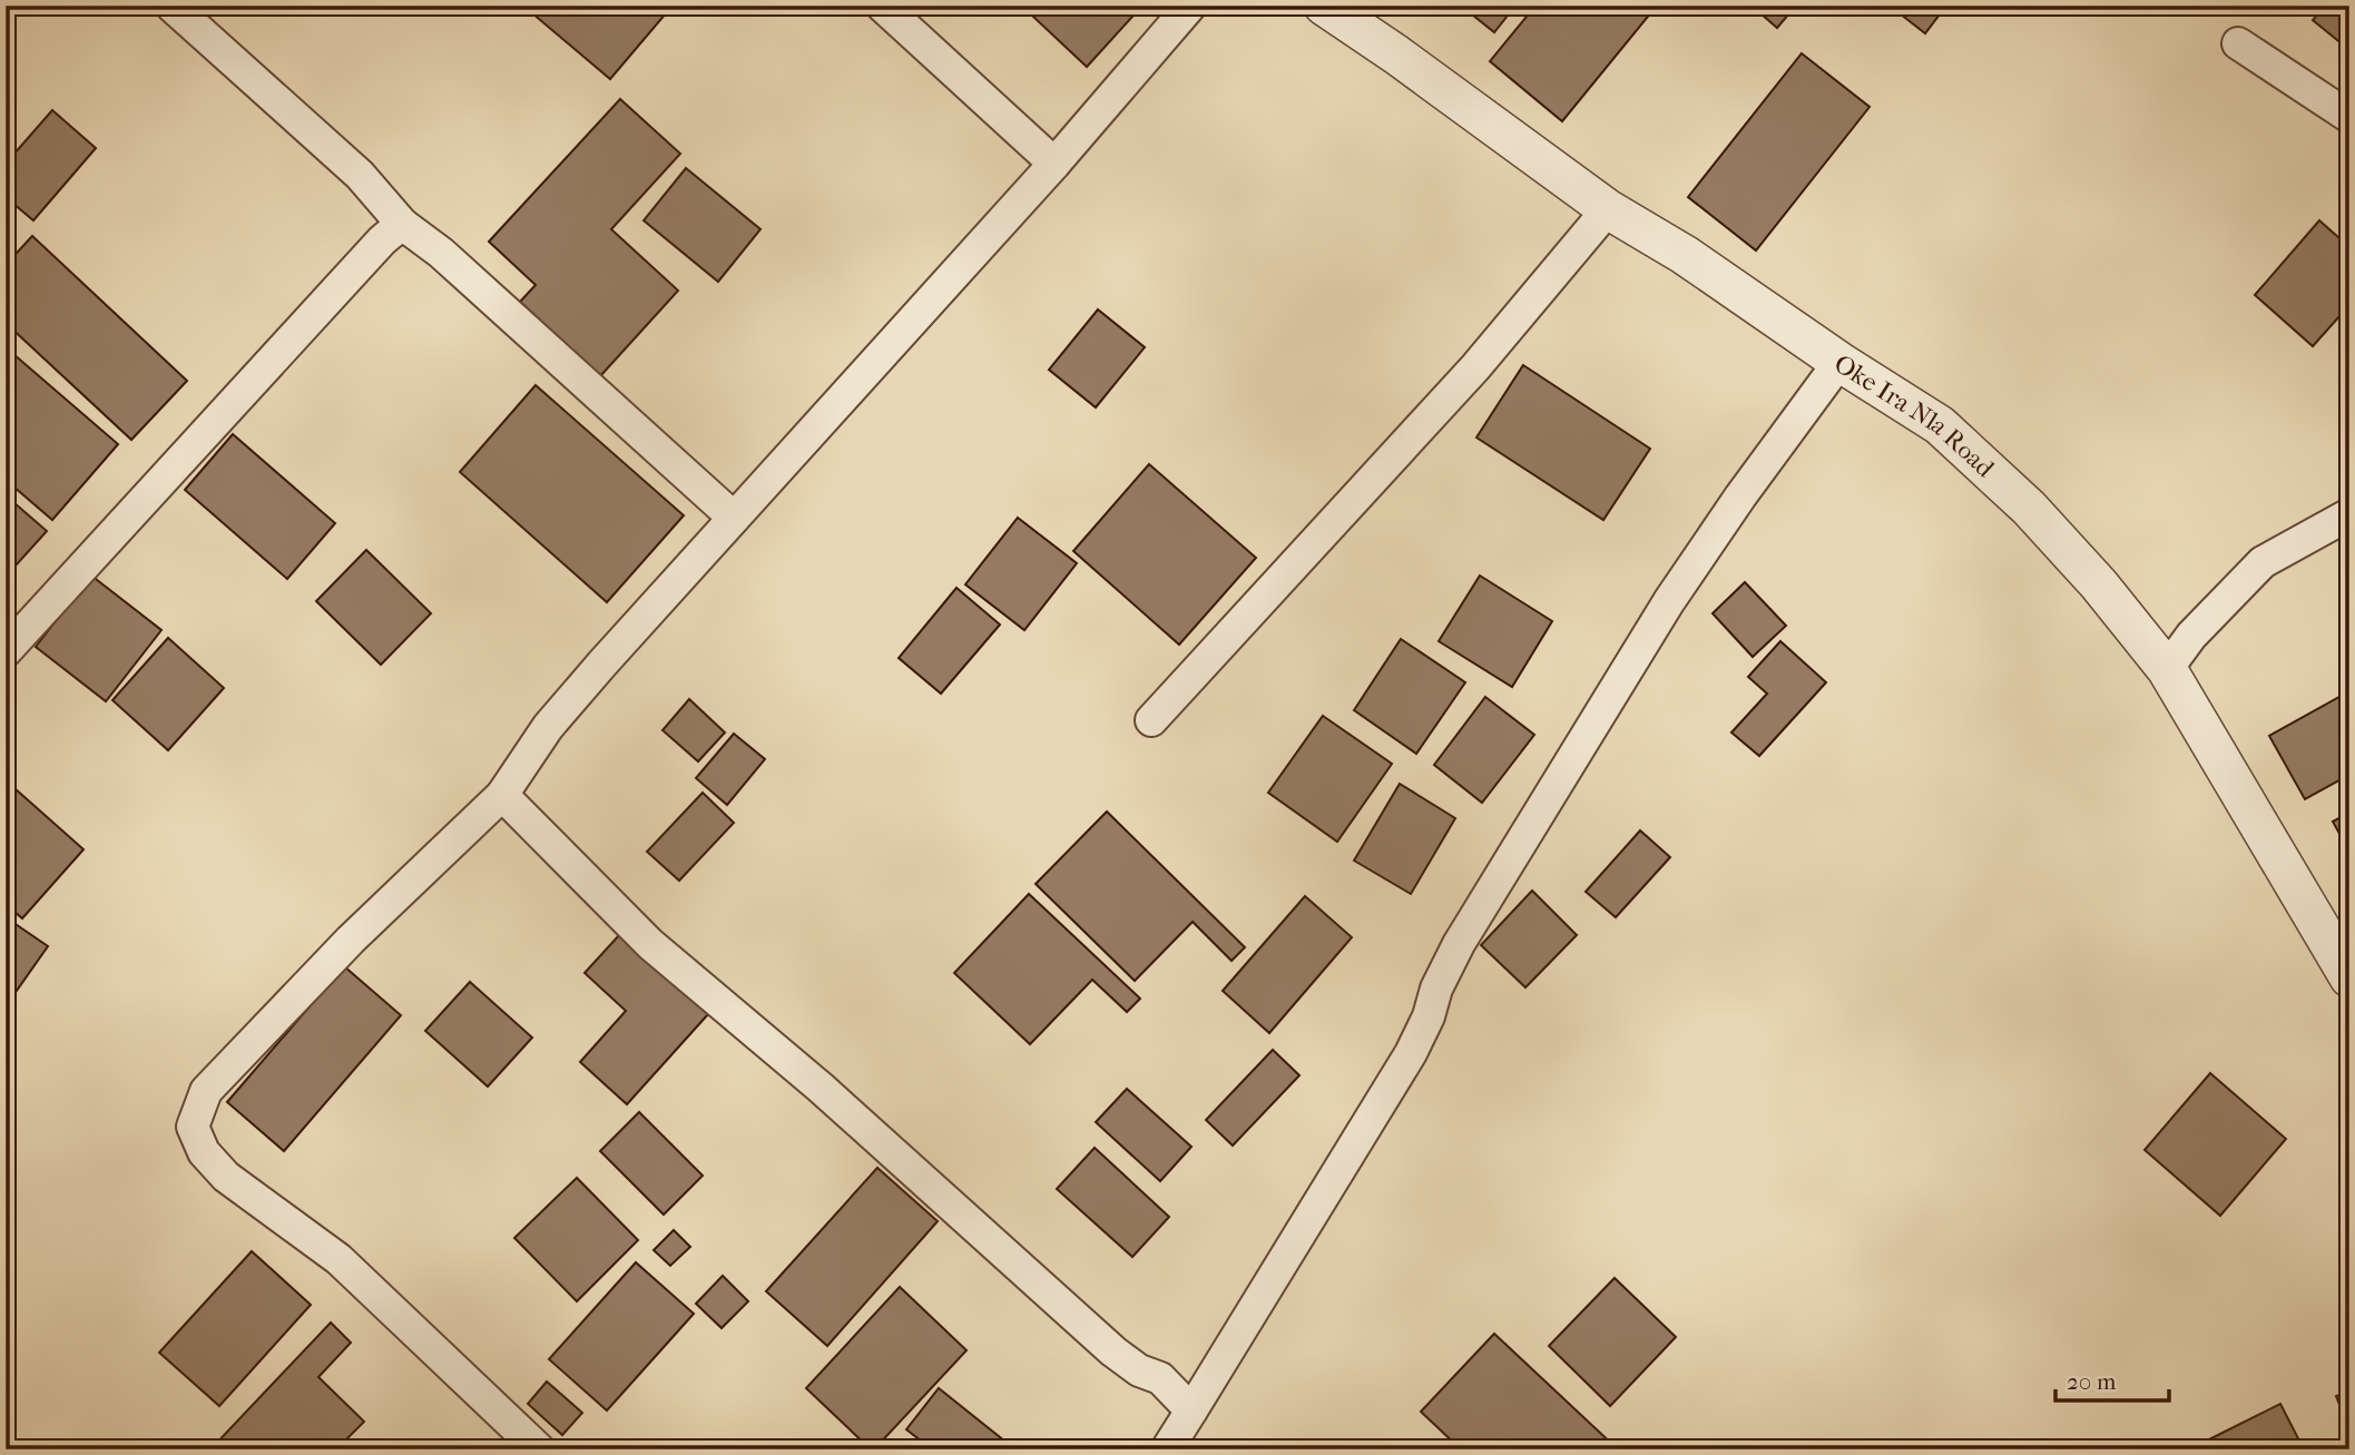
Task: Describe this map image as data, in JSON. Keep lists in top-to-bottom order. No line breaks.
{"streets":{"street":["Oke Ira Nla Road"]},"scale_bar":"20 m"}
